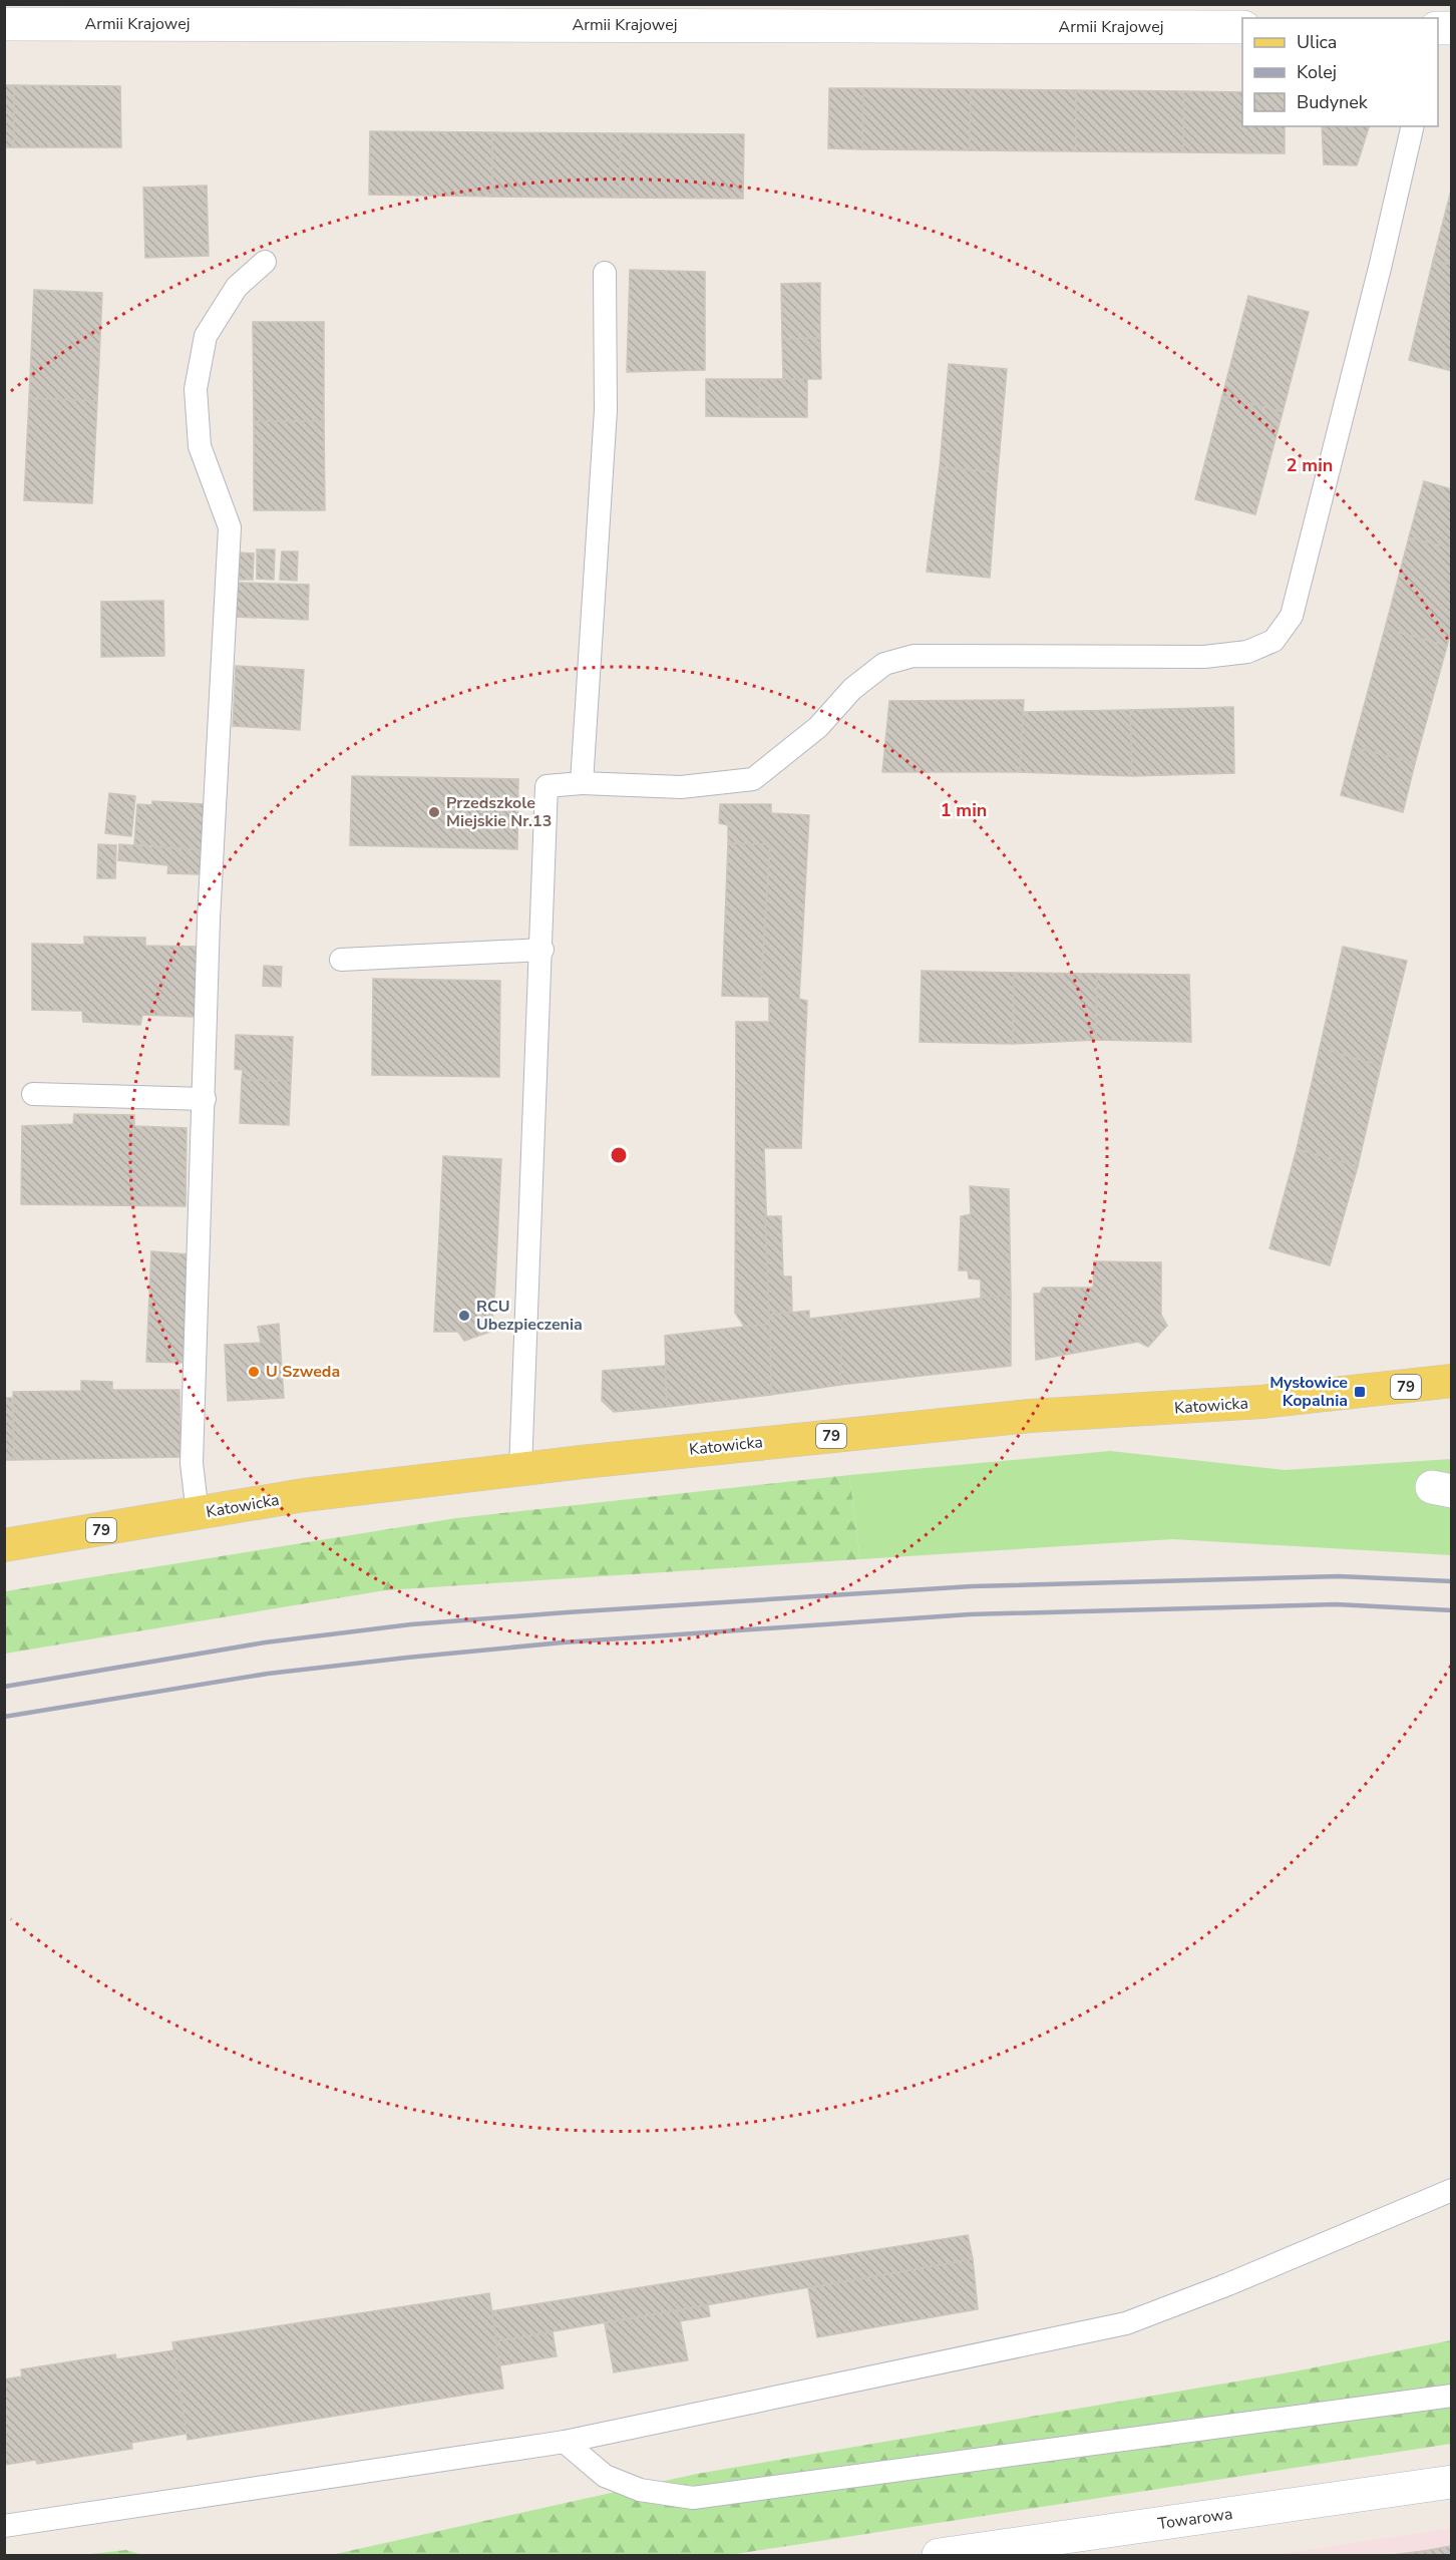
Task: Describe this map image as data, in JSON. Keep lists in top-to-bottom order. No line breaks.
{"streets":{"main road":["79","Katowicka"],"street":["Armii Krajowej","Towarowa"]},"places":{"other":["Przedszkole Miejskie Nr.13","RCU Ubezpieczenia","U Szweda"],"transit":["Mysłowice Kopalnia"]},"legend":["Ulica","Kolej","Budynek"],"rings":["2 min","1 min"]}
